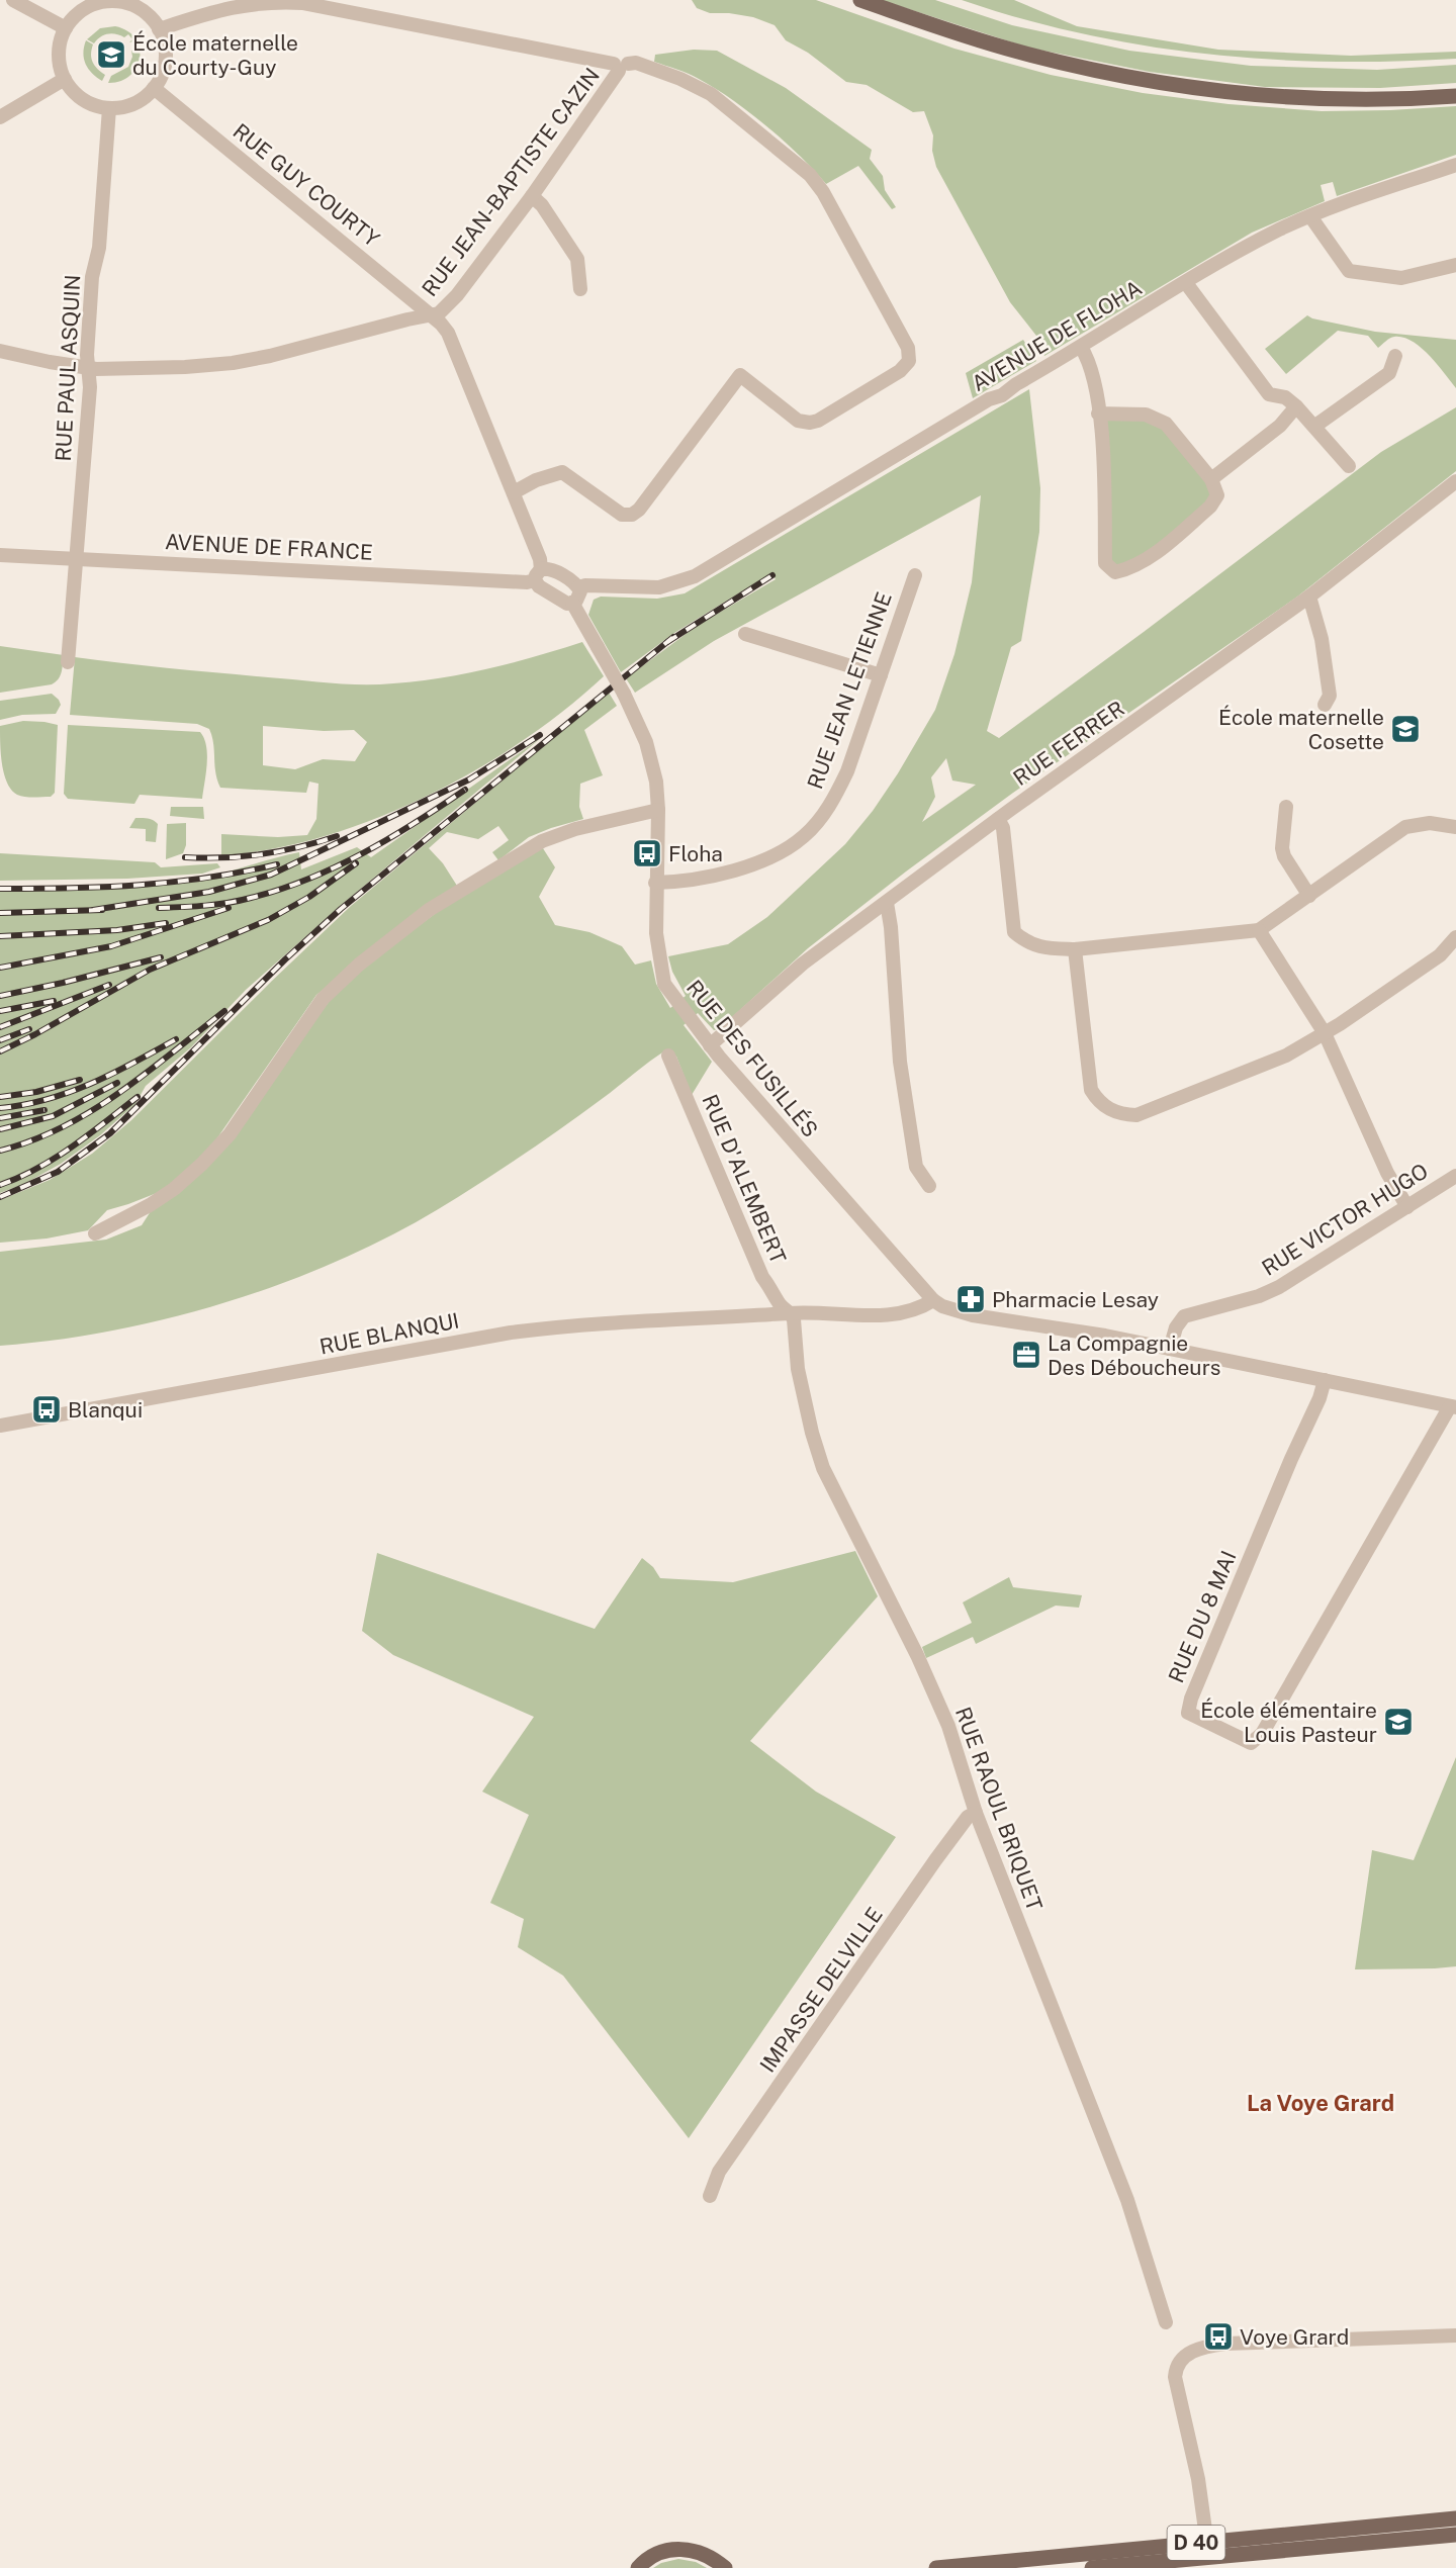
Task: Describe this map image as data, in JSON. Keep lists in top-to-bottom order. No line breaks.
{"streets":{"main road":["D 40"],"street":["RUE JEAN-BAPTISTE CAZIN","RUE GUY COURTY","AVENUE DE FLOHA","RUE PAUL ASQUIN","AVENUE DE FRANCE","RUE JEAN LETIENNE","RUE FERRER","RUE DES FUSILLÉS","RUE D'ALEMBERT","RUE VICTOR HUGO","RUE BLANQUI","RUE DU 8 MAI","RUE RAOUL BRIQUET","IMPASSE DELVILLE"]},"crossings":[["RUE JEAN-BAPTISTE CAZIN","RUE GUY COURTY"],["RUE GUY COURTY","RUE PAUL ASQUIN"],["RUE GUY COURTY","AVENUE DE FRANCE"],["RUE PAUL ASQUIN","AVENUE DE FRANCE"],["RUE JEAN LETIENNE","RUE DES FUSILLÉS"],["RUE FERRER","RUE DES FUSILLÉS"],["RUE DES FUSILLÉS","RUE BLANQUI"],["RUE D'ALEMBERT","RUE BLANQUI"],["RUE D'ALEMBERT","RUE RAOUL BRIQUET"],["RUE BLANQUI","RUE RAOUL BRIQUET"],["RUE RAOUL BRIQUET","IMPASSE DELVILLE"]],"districts":["La Voye Grard"],"places":{"school or university":["École maternelle du Courty-Guy","École maternelle Cosette","École élémentaire Louis Pasteur"],"bus stop":["Floha","Blanqui","Voye Grard"],"pharmacy":["Pharmacie Lesay"],"office":["La Compagnie Des Déboucheurs"]}}
